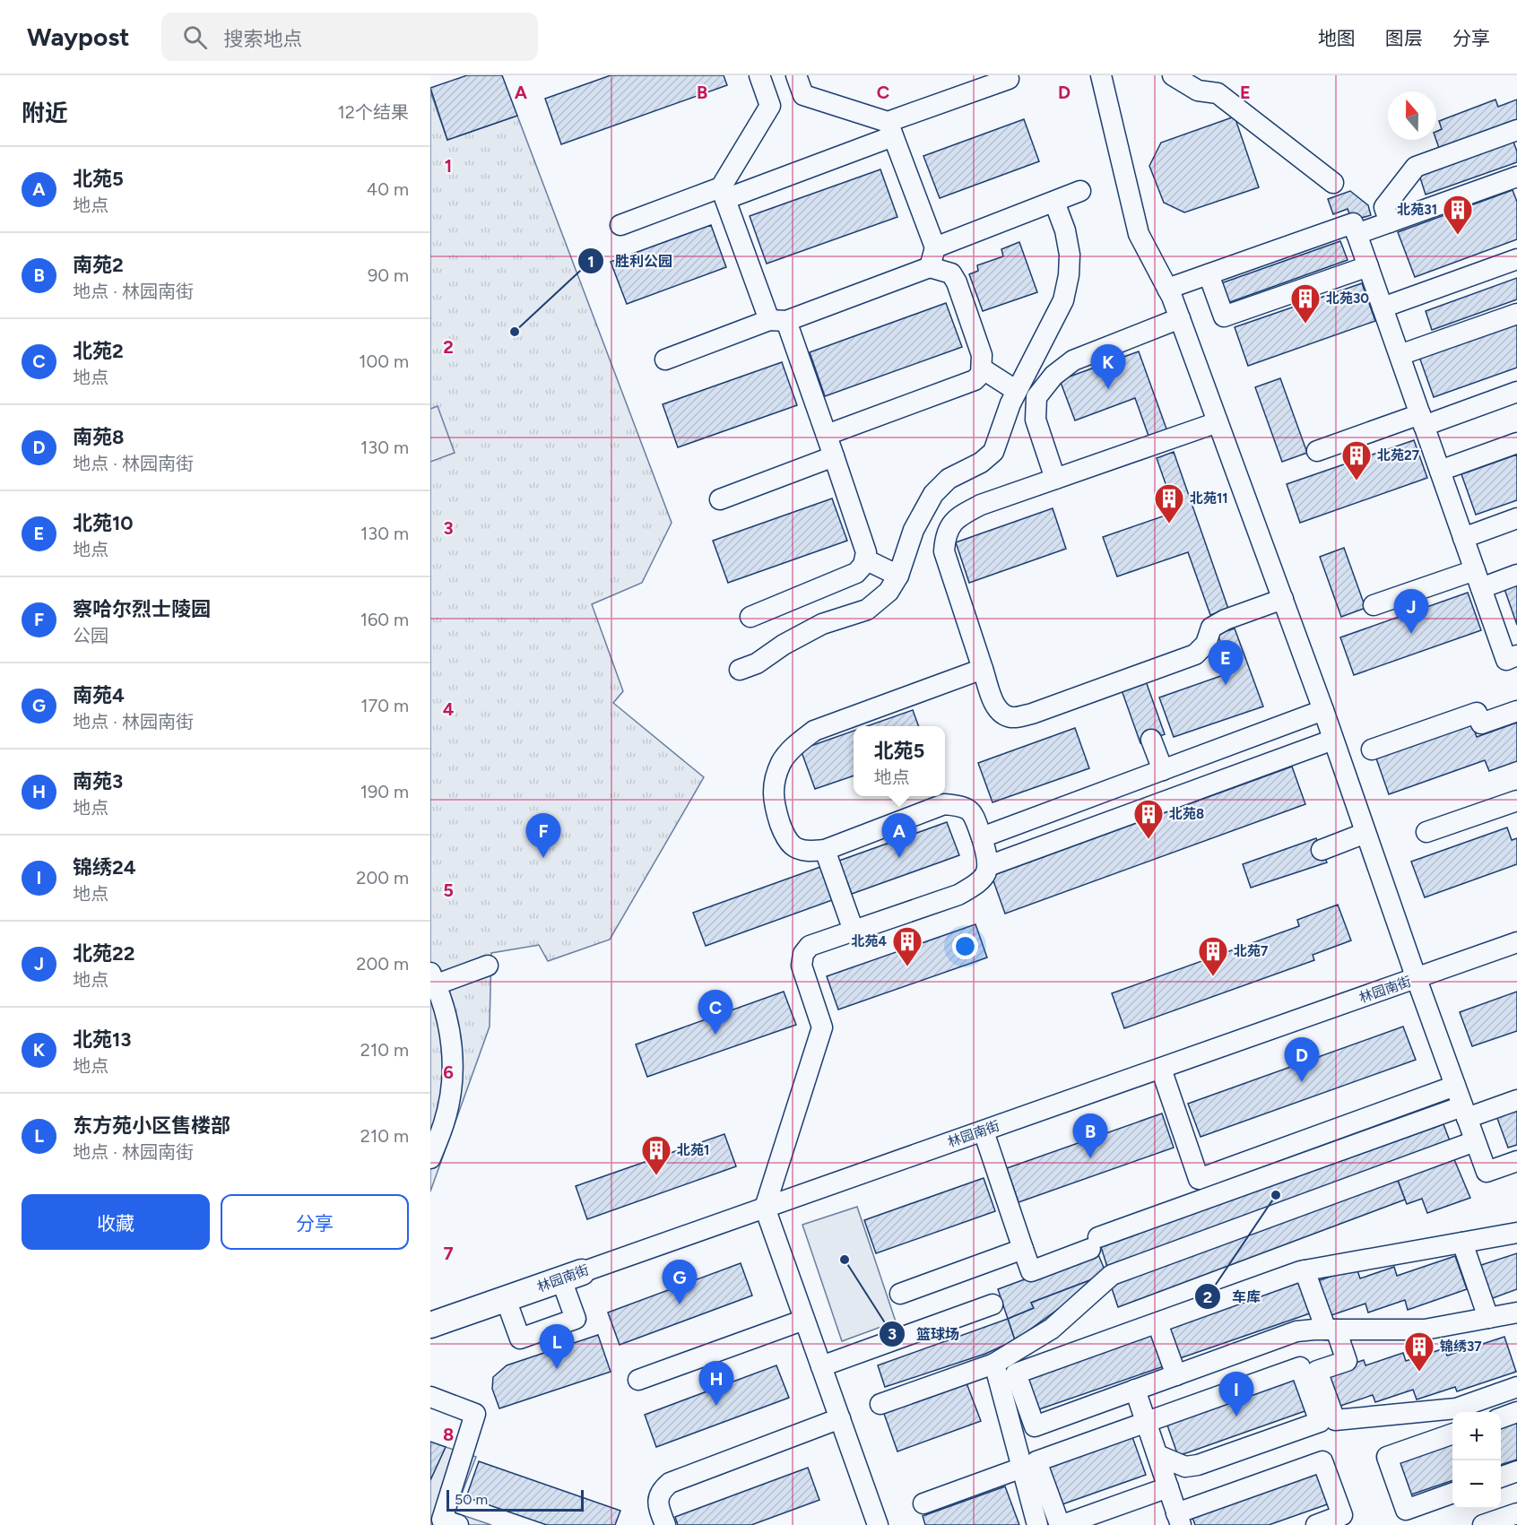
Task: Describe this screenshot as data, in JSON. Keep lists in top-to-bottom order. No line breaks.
{"streets":{"main road":["林园南街"]},"places":{"building":["北苑31","北苑30","北苑27","北苑11","北苑8","北苑4","北苑7","北苑1","锦绣37"],"other":["胜利公园","车库","篮球场"]},"scale_bar":"50 m","north":"top","page":{"header":"Waypost","search":"搜索地点","nav":["地图","图层","分享"],"heading":["附近","12个结果"],"list":[{"mark":"A","name":"北苑5","note":"地点","value":"40 m"},{"mark":"B","name":"南苑2","note":"地点 · 林园南街","value":"90 m"},{"mark":"C","name":"北苑2","note":"地点","value":"100 m"},{"mark":"D","name":"南苑8","note":"地点 · 林园南街","value":"130 m"},{"mark":"E","name":"北苑10","note":"地点","value":"130 m"},{"mark":"F","name":"察哈尔烈士陵园","note":"公园","value":"160 m"},{"mark":"G","name":"南苑4","note":"地点 · 林园南街","value":"170 m"},{"mark":"H","name":"南苑3","note":"地点","value":"190 m"},{"mark":"I","name":"锦绣24","note":"地点","value":"200 m"},{"mark":"J","name":"北苑22","note":"地点","value":"200 m"},{"mark":"K","name":"北苑13","note":"地点","value":"210 m"},{"mark":"L","name":"东方苑小区售楼部","note":"地点 · 林园南街","value":"210 m"}],"pins":["K","J","E","A","F","C","D","B","G","L","H","I"],"popup":["北苑5","地点"],"buttons":["收藏","分享"],"map_buttons":["+","−"],"scale":"50 m"},"grid":{"columns":["A","B","C","D","E"],"rows":["1","2","3","4","5","6","7","8"]}}
